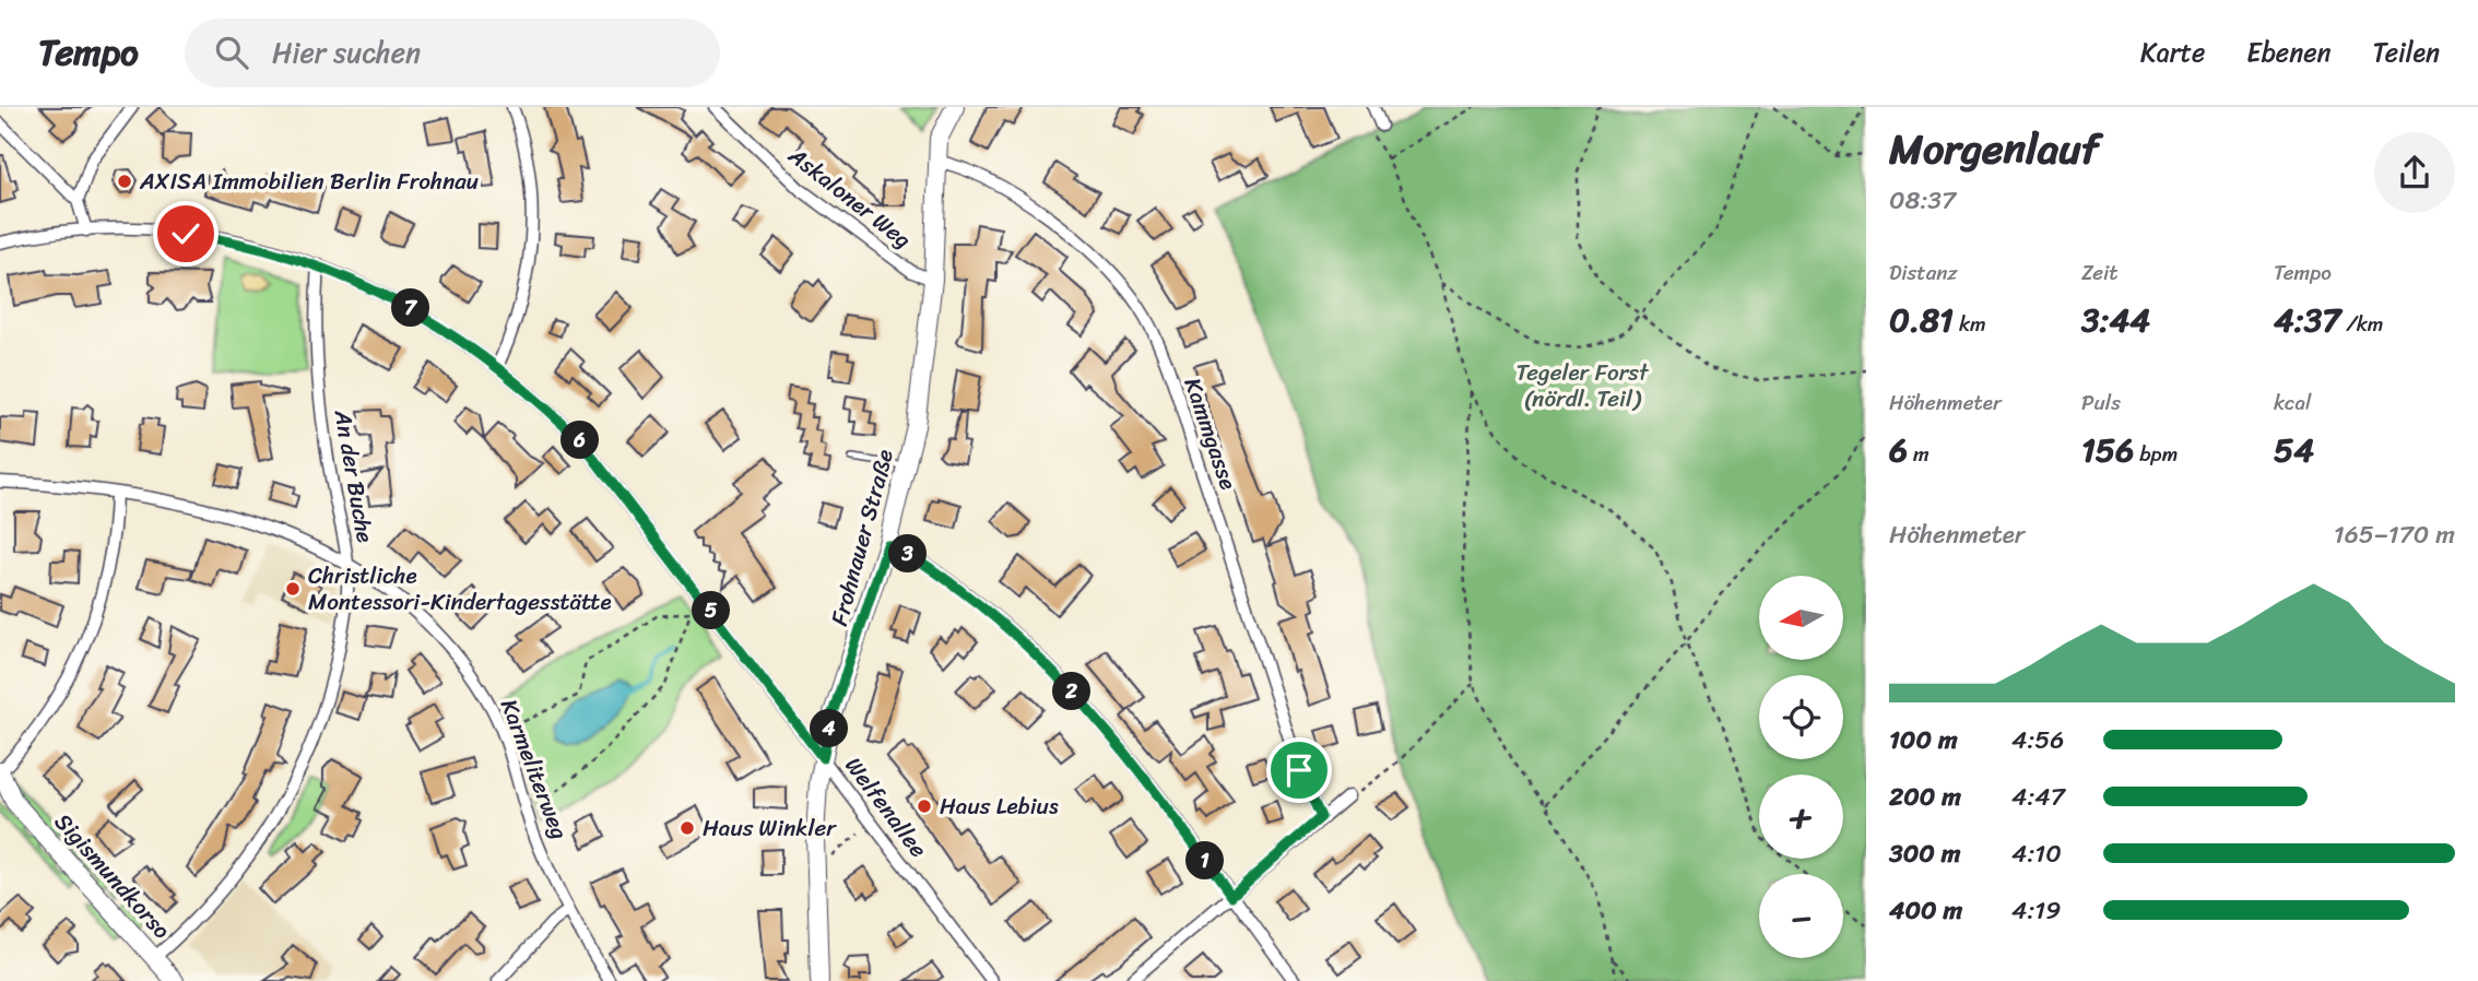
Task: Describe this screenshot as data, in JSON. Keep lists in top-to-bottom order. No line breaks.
{"streets":{"street":["Askaloner Weg","Kammgasse","An der Buche","Frohnauer Straße","Karmeliterweg","Welfenallee","Sigismundkorso"]},"crossings":[["Askaloner Weg","Frohnauer Straße"],["Kammgasse","Frohnauer Straße"],["An der Buche","Karmeliterweg"],["An der Buche","Welfenallee"],["An der Buche","Sigismundkorso"],["Frohnauer Straße","Welfenallee"]],"parks":["Tegeler Forst (nördl. Teil)"],"places":["AXISA Immobilien Berlin Frohnau","Christliche Montessori-Kindertagesstätte","Haus Lebius","Haus Winkler"],"north":"left","page":{"header":"Tempo","search":"Hier suchen","nav":["Karte","Ebenen","Teilen"],"heading":["Morgenlauf","08:37"],"stats":[["Distanz","0.81 km"],["Zeit","3:44"],["Tempo","4:37 /km"],["Höhenmeter","6 m"],["Puls","156 bpm"],["kcal","54"]],"pins":["7","6","3","5","2","4","1"],"chart":["Höhenmeter","165–170 m"],"map_buttons":["+","−"],"list":[{"name":"100 m","note":"4:56"},{"name":"200 m","note":"4:47"},{"name":"300 m","note":"4:10"},{"name":"400 m","note":"4:19"}]}}
